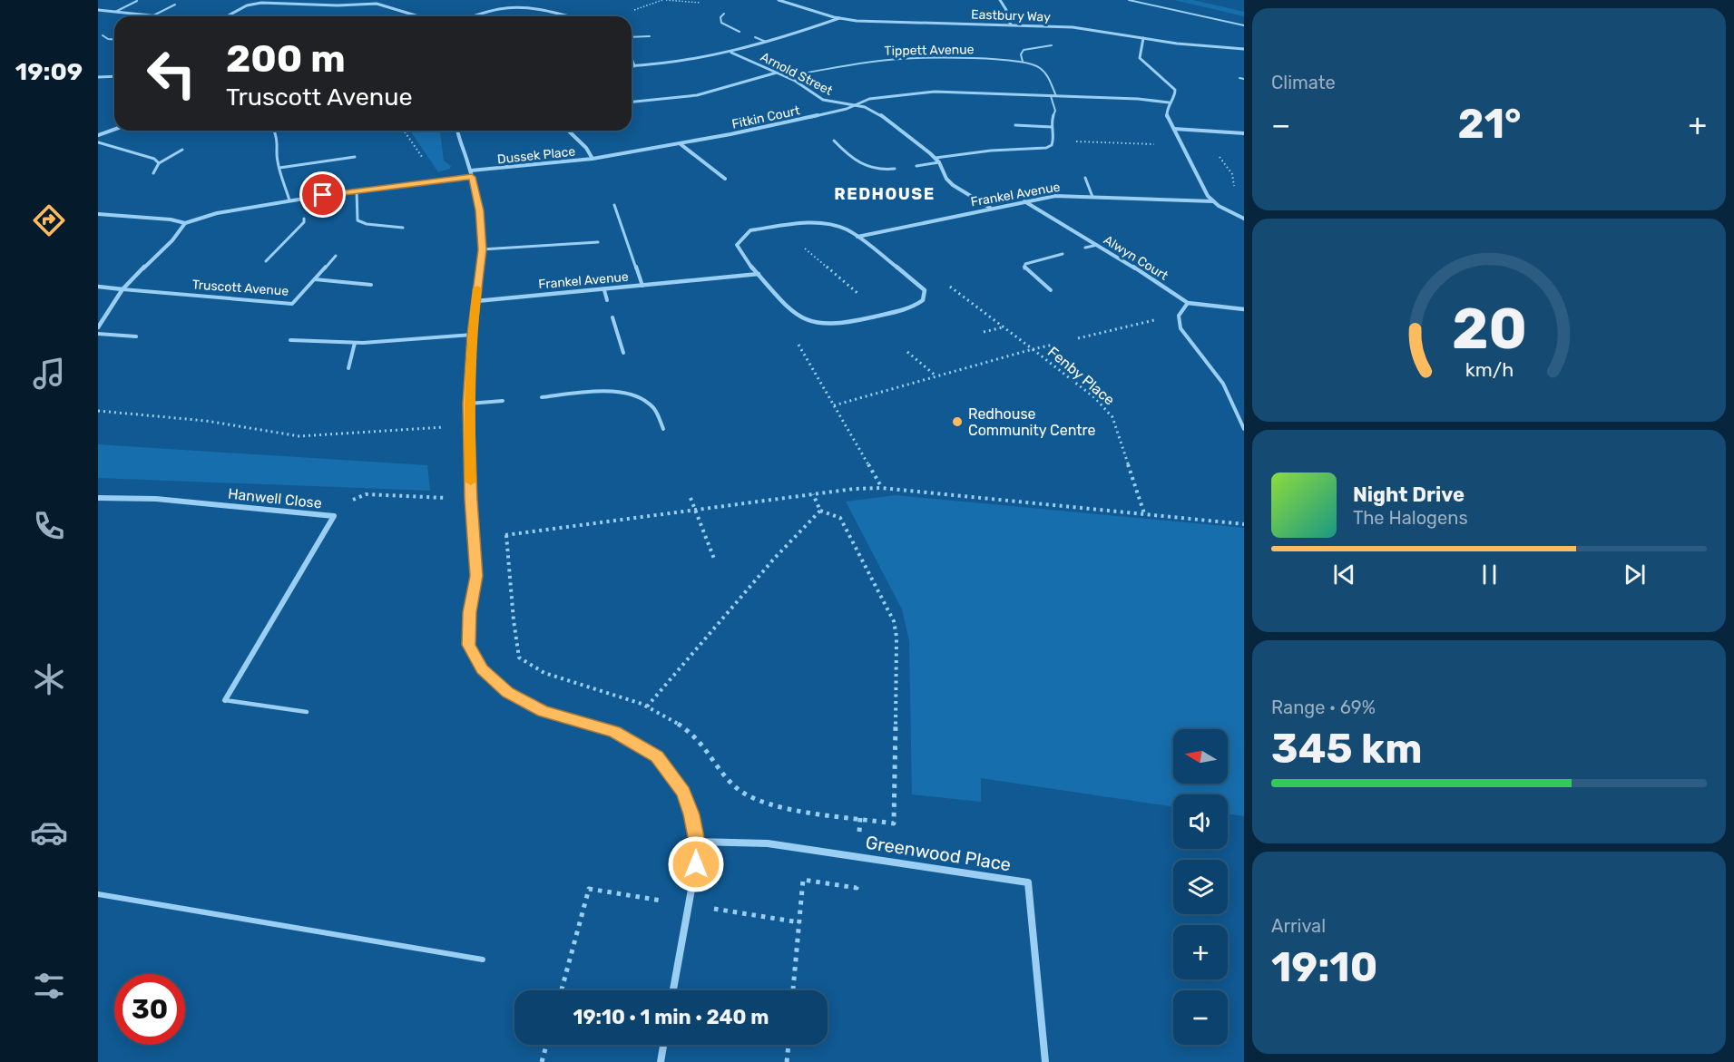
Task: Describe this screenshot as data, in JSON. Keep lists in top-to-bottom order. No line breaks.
{"streets":{"street":["Eastbury Way","Arnold Street","Fitkin Court","Dussek Place","Frankel Avenue","Alwyn Court","Truscott Avenue","Hanwell Close","Greenwood Place"],"lane":["Tippett Avenue"],"path":["Fenby Place"]},"crossings":[["Tippett Avenue","Arnold Street"],["Arnold Street","Fitkin Court"],["Arnold Street","Frankel Avenue"],["Fitkin Court","Dussek Place"],["Frankel Avenue","Alwyn Court"]],"districts":["REDHOUSE"],"places":["Redhouse Community Centre"],"north":"left","page":{"tabs":"19:09","tile":["Climate",["Range · 69%","345 km"],["Arrival","19:10"]],"turn":["200 m","Truscott Avenue"],"heat":["−","21°","+"],"song":["Night Drive","The Halogens"],"map_buttons":["+","−"],"limit":"30","trip":"19:10 · 1 min · 240 m","gauge":["20","km/h"]}}
